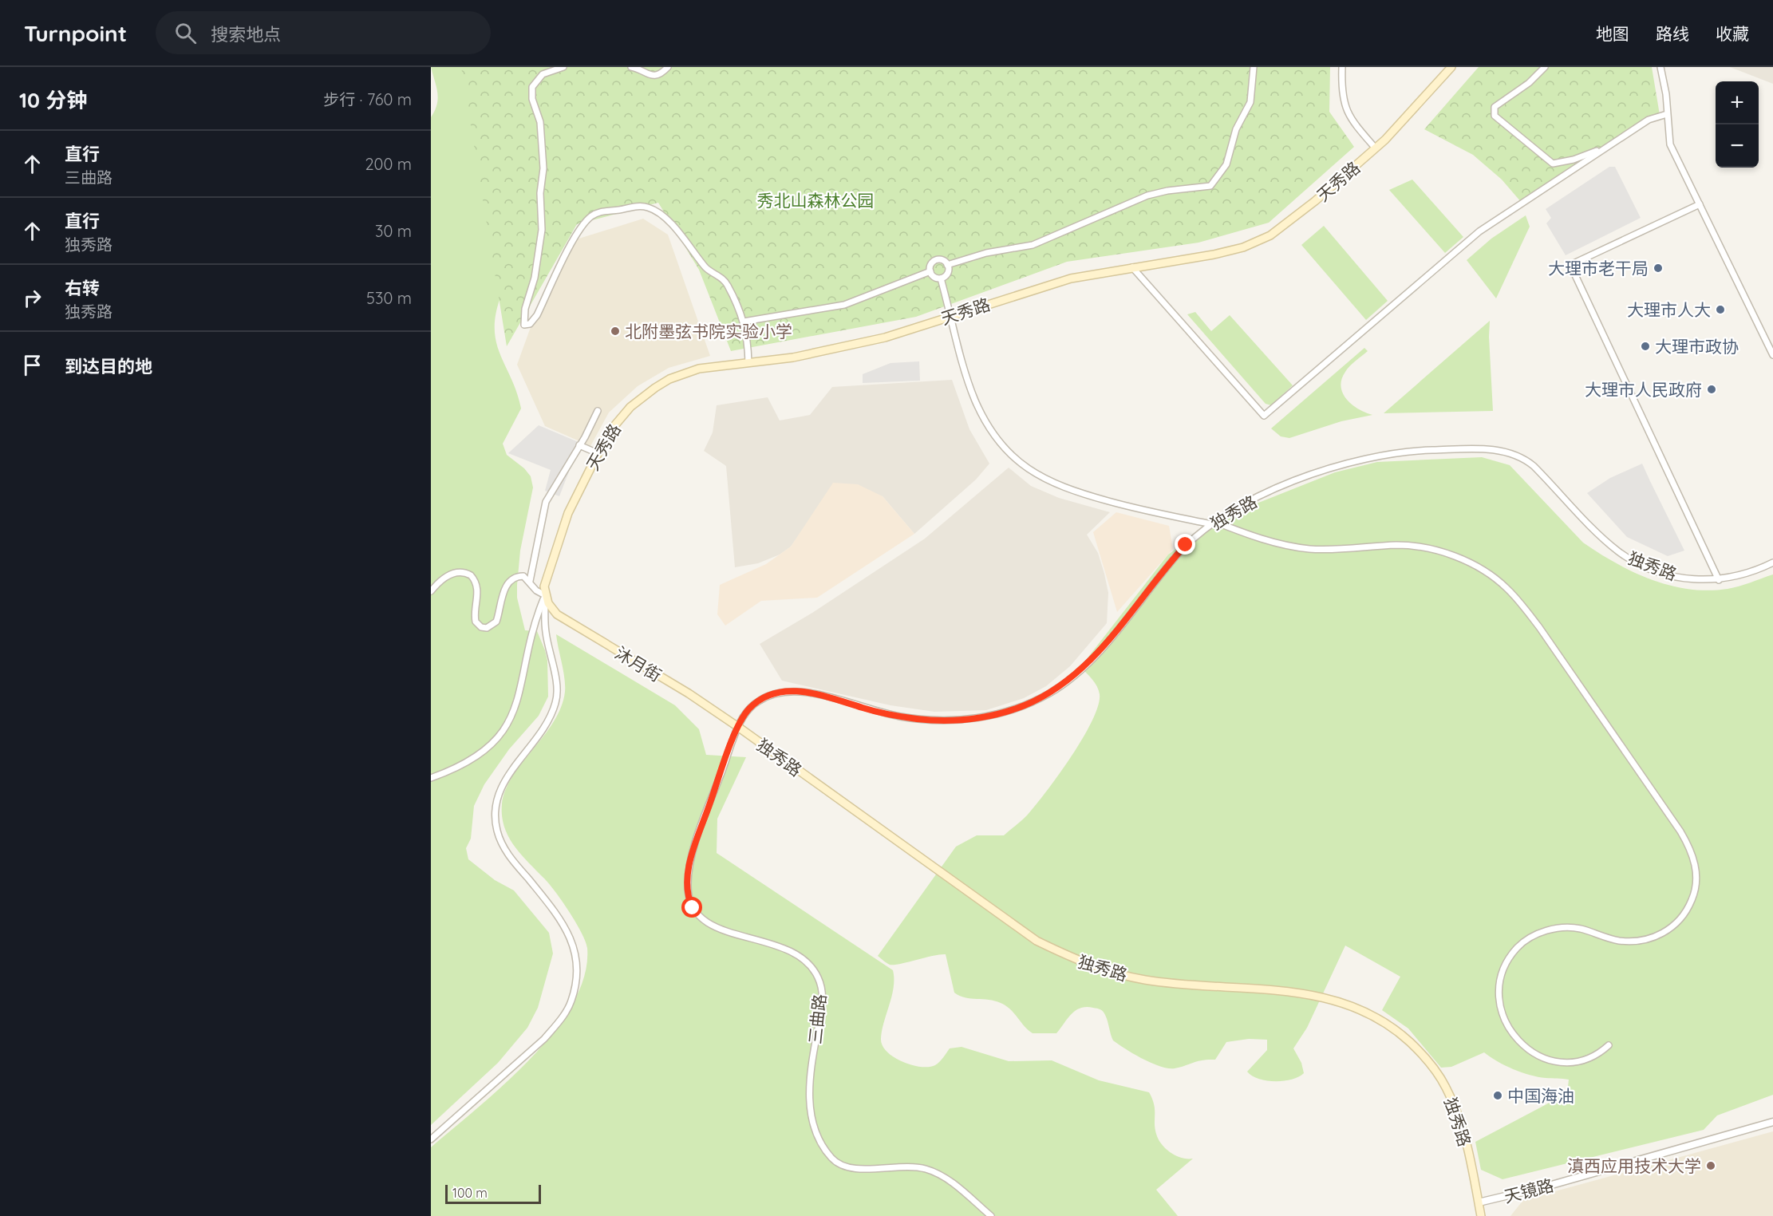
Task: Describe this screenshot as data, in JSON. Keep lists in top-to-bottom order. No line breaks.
{"streets":{"main road":["天秀路","独秀路","沐月街"],"street":["三曲路","天镜路"]},"crossings":[["天秀路","沐月街"],["独秀路","沐月街"],["独秀路","三曲路"],["独秀路","天镜路"],["沐月街","三曲路"]],"parks":["秀北山森林公园"],"places":["大理市老干局","大理市人大","北附墨弦书院实验小学","大理市政协","大理市人民政府","中国海油","滇西应用技术大学"],"scale_bar":"100 m","page":{"header":"Turnpoint","search":"搜索地点","nav":["地图","路线","收藏"],"heading":["10 分钟","步行 · 760 m"],"map_buttons":["+","−"],"list":[["直行","三曲路","200 m"],["直行","独秀路","30 m"],["右转","独秀路","530 m"],"到达目的地"],"scale":"100 m"}}
